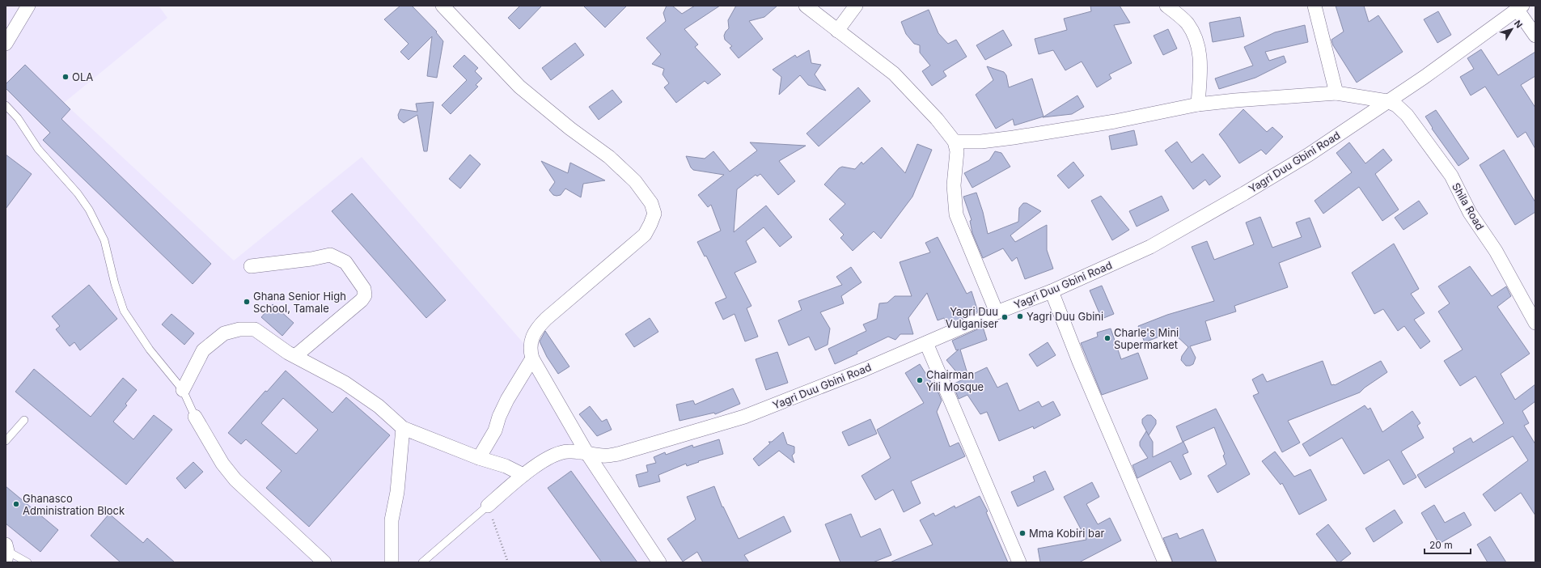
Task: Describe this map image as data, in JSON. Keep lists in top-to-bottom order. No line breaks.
{"streets":{"street":["Yagri Duu Gbini Road","Shila Road"]},"crossings":[["Yagri Duu Gbini Road","Shila Road"]],"places":["OLA","Ghana Senior High School, Tamale","Yagri Duu Gbini","Yagri Duu Vulganiser","Charle's Mini Supermarket","Chairman Yili Mosque","Ghanasco Administration Block","Mma Kobiri bar"],"scale_bar":"20 m","north":"top right"}
